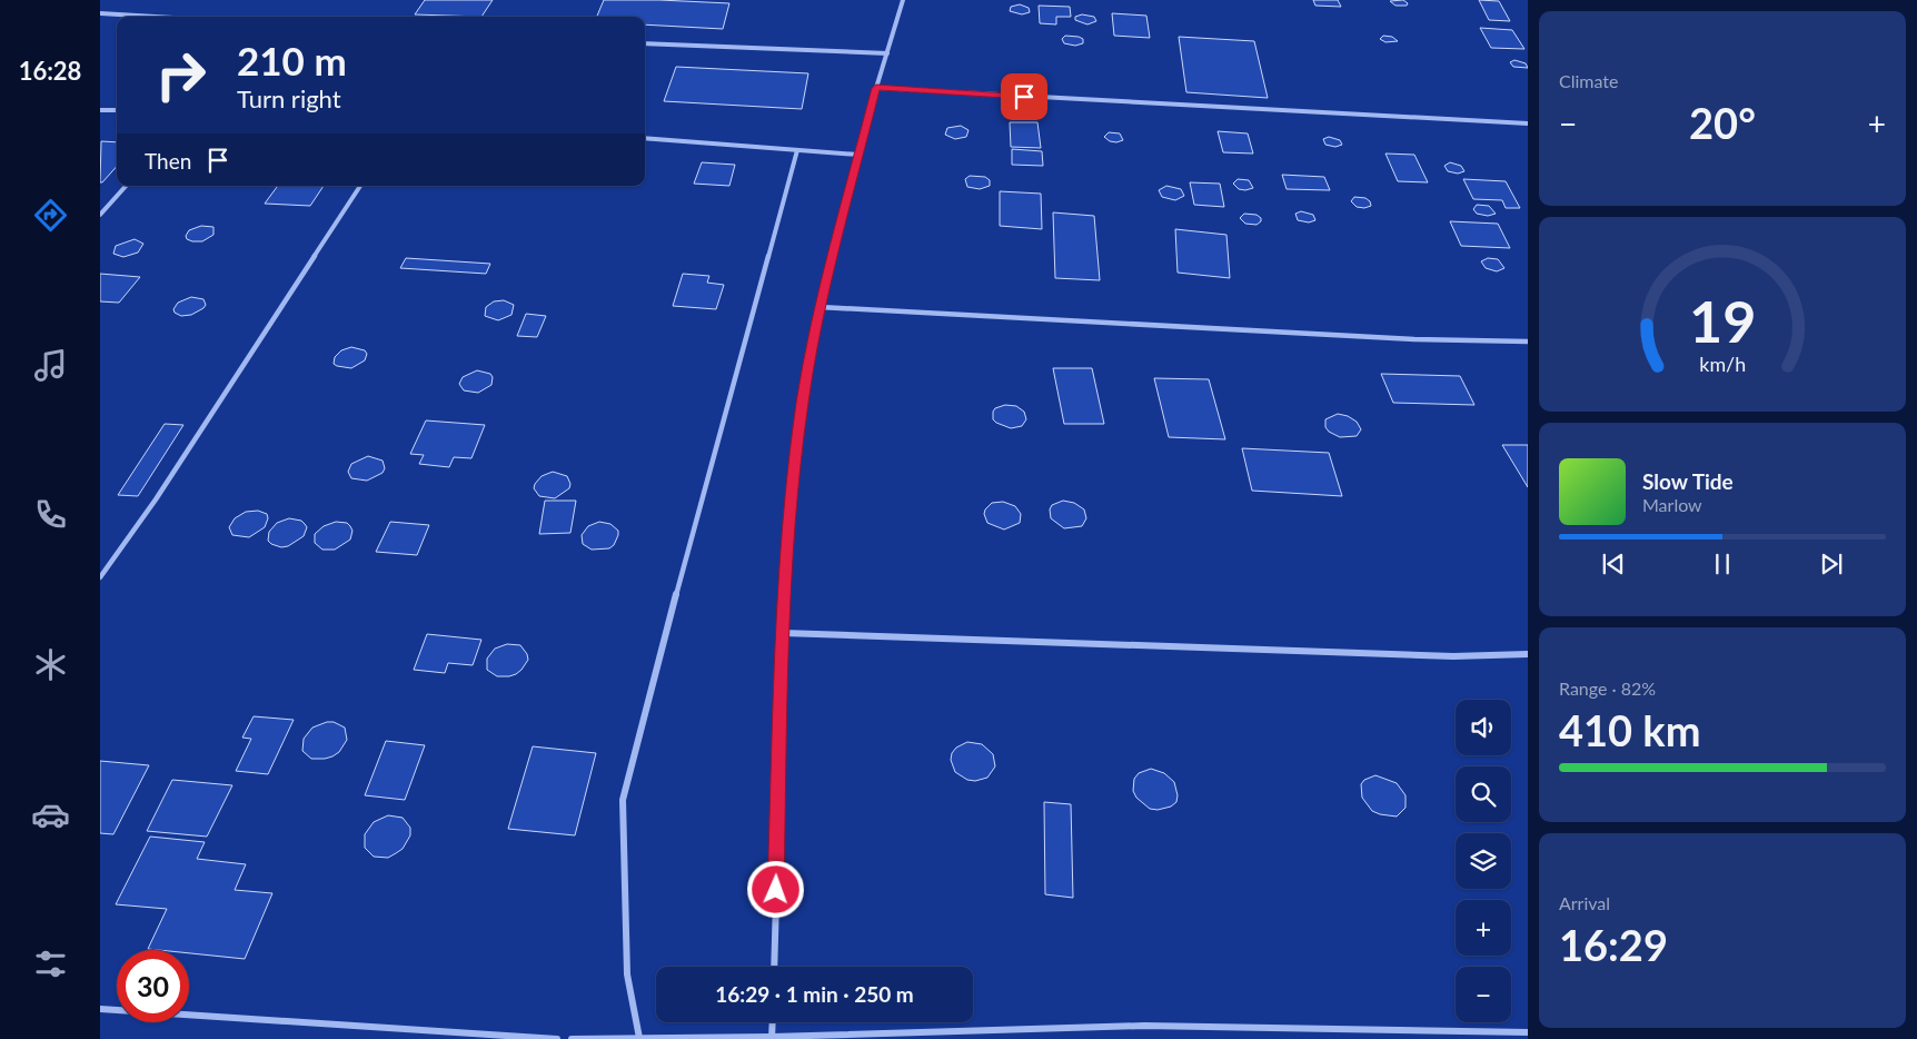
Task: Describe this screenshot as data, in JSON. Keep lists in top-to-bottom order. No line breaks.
{"page":{"tabs":"16:28","tile":["Climate",["Range · 82%","410 km"],["Arrival","16:29"]],"turn":["210 m","Turn right"],"heat":["−","20°","+"],"then":"Then","song":["Slow Tide","Marlow"],"map_buttons":["+","−"],"limit":"30","trip":"16:29 · 1 min · 250 m","gauge":["19","km/h"]}}
